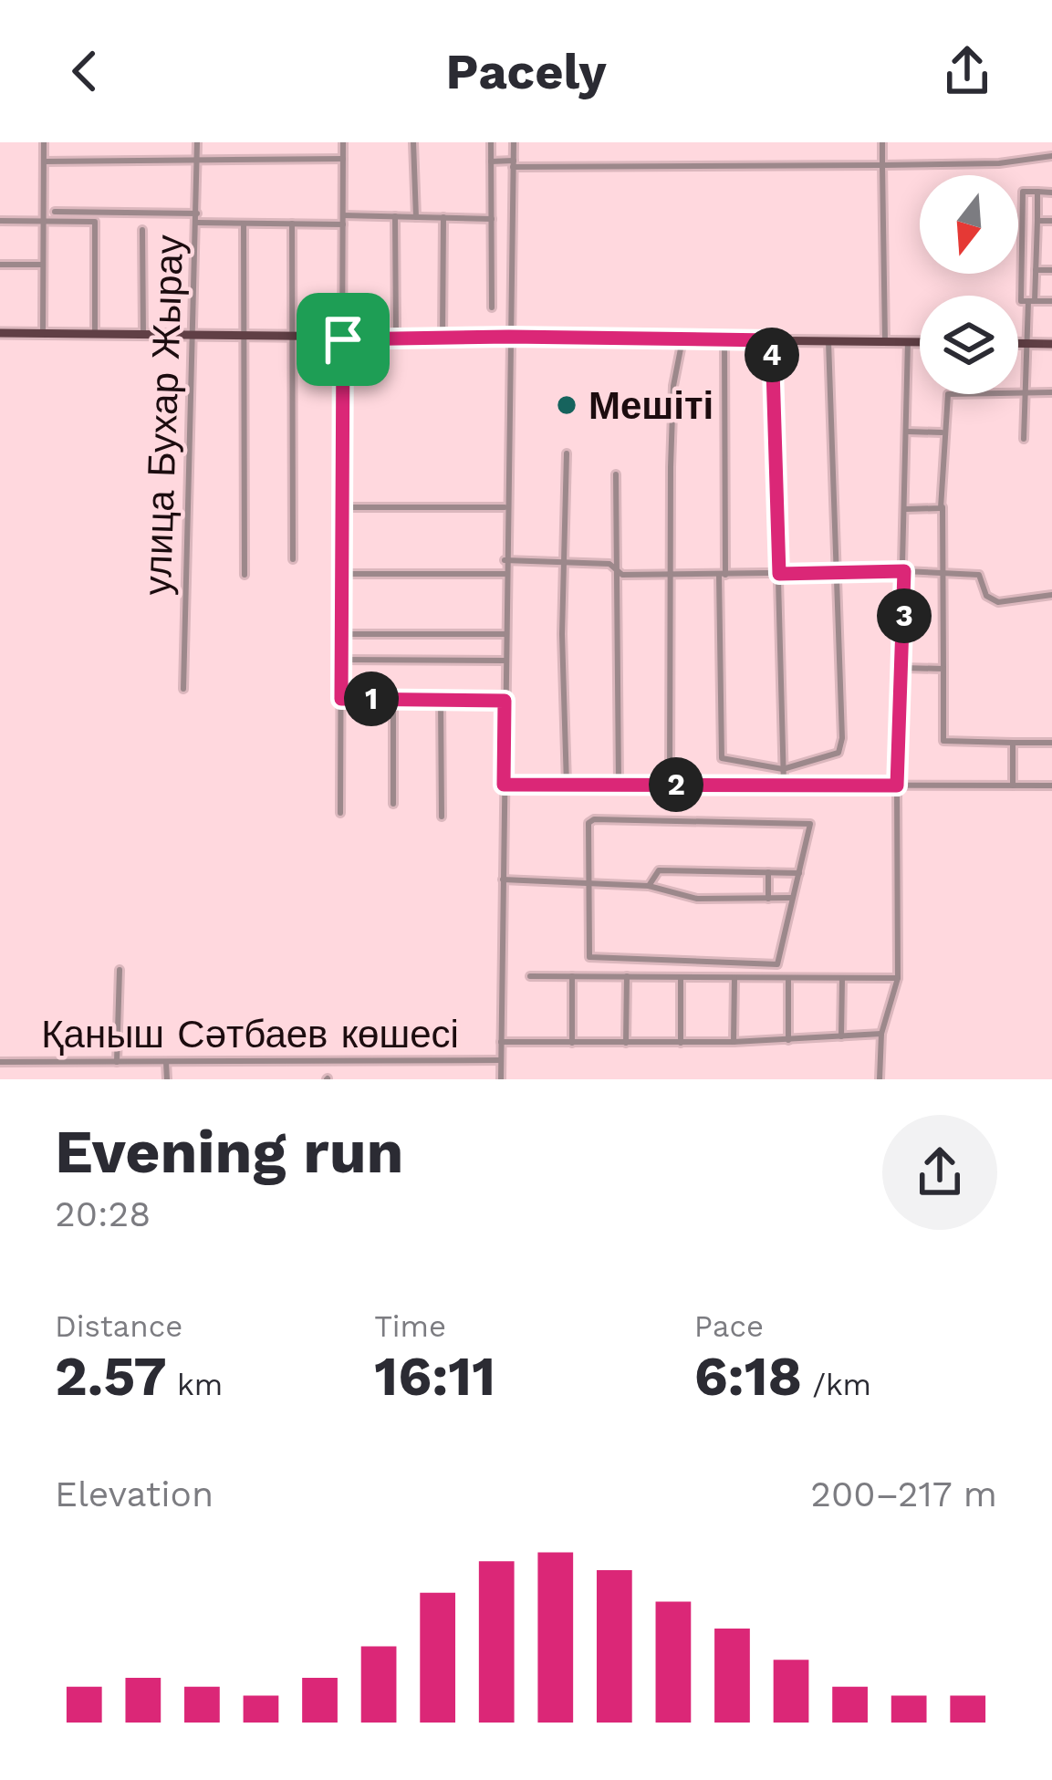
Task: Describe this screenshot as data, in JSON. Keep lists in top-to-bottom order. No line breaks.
{"streets":{"street":["улица Бухар Жырау","Қаныш Сәтбаев көшесі"]},"places":["Мешіті"],"north":"bottom","page":{"header":"Pacely","pins":["4","3","1","2"],"heading":["Evening run","20:28"],"stats":[["Distance","2.57 km"],["Time","16:11"],["Pace","6:18 /km"]],"chart":["Elevation","200–217 m"]}}
